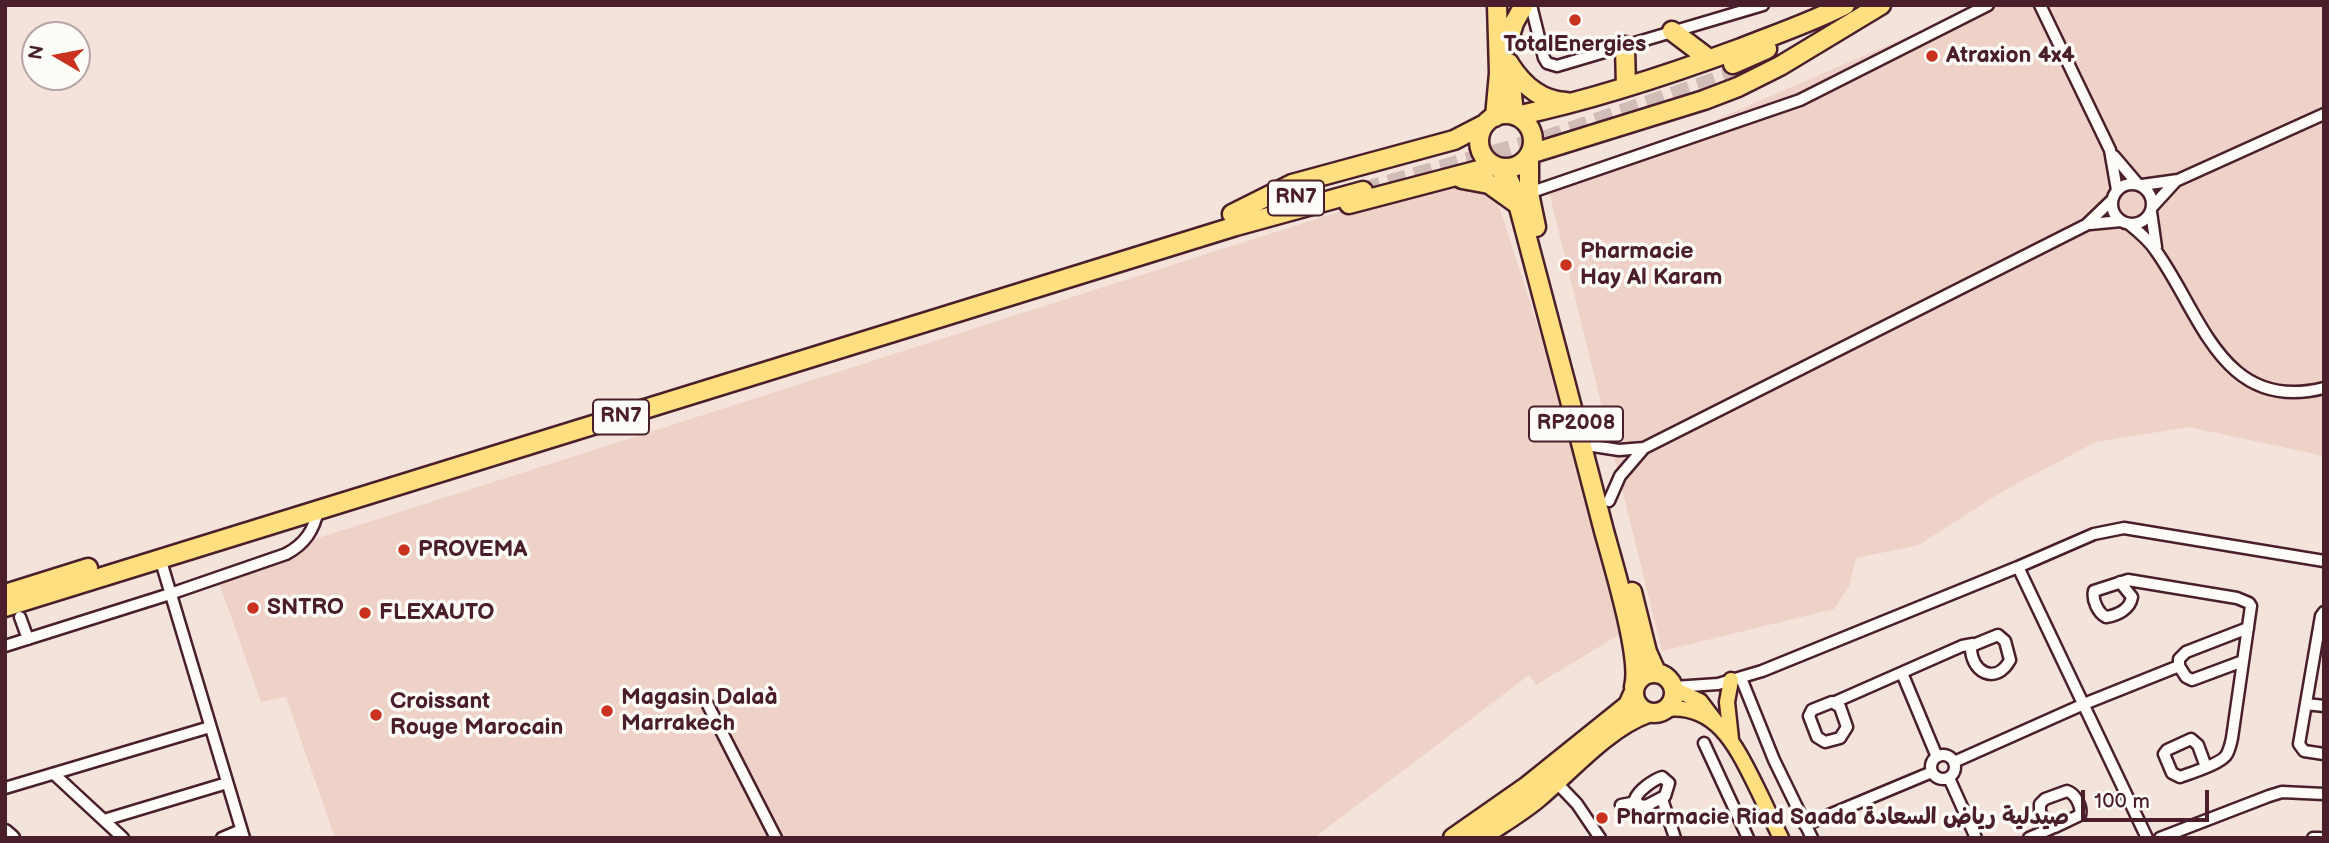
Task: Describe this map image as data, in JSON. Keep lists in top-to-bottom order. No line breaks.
{"streets":{"highway":["RN7","RP2008"]},"places":["TotalEnergies","Atraxion 4x4","Pharmacie Hay Al Karam","PROVEMA","SNTRO","FLEXAUTO","Magasin Dalaà Marrakech","Croissant Rouge Marocain","Pharmacie Riad Saada صيدلية رياض السعادة"],"scale_bar":"100 m","north":"left"}
